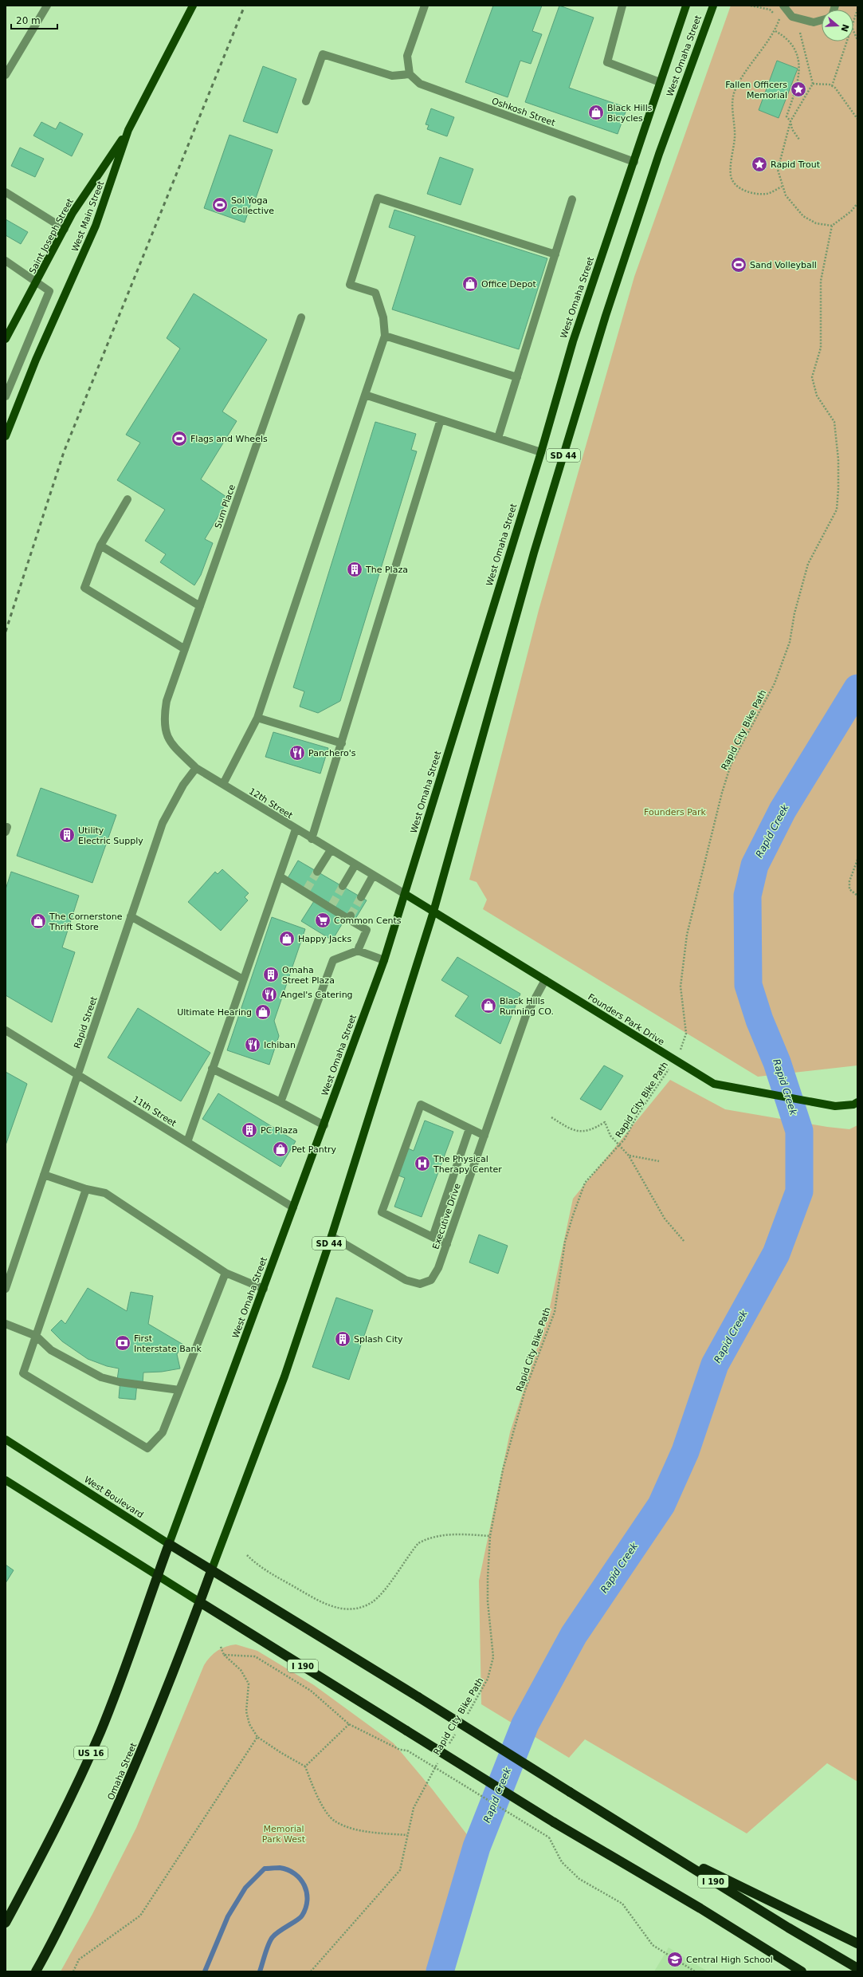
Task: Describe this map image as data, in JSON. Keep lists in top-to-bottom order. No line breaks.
{"streets":{"highway":["West Omaha Street","SD 44","West Boulevard","I 190","US 16","Omaha Street"],"main road":["West Main Street","Saint Joseph Street","Founders Park Drive"],"street":["Oshkosh Street","Sum Place","12th Street","Rapid Street","11th Street","Executive Drive"],"path":["Rapid City Bike Path"]},"crossings":[["West Omaha Street","Oshkosh Street"],["West Omaha Street","12th Street"],["West Omaha Street","Founders Park Drive"],["West Omaha Street","11th Street"],["West Omaha Street","Executive Drive"],["West Omaha Street","West Boulevard"],["West Omaha Street","I 190"],["West Omaha Street","US 16"],["West Omaha Street","Omaha Street"],["West Main Street","Saint Joseph Street"],["Sum Place","12th Street"],["Rapid City Bike Path","Founders Park Drive"],["12th Street","Founders Park Drive"],["12th Street","Rapid Street"],["Founders Park Drive","Executive Drive"],["Rapid Street","11th Street"],["West Boulevard","I 190"],["West Boulevard","Omaha Street"],["I 190","Omaha Street"]],"water":["Rapid Creek"],"parks":["Founders Park","Memorial Park West"],"places":{"place":["Fallen Officers Memorial","Rapid Trout"],"shop":["Black Hills Bicycles","Office Depot","The Cornerstone Thrift Store","Happy Jacks","Black Hills Running CO.","Ultimate Hearing","Pet Pantry"],"sports":["Sol Yoga Collective","Sand Volleyball","Flags and Wheels"],"building":["The Plaza","Utility Electric Supply","Omaha Street Plaza","PC Plaza","Splash City"],"restaurant":["Panchero's","Angel's Catering","Ichiban"],"supermarket":["Common Cents"],"hospital":["The Physical Therapy Center"],"bank":["First Interstate Bank"],"school or university":["Central High School"]},"scale_bar":"20 m","north":"right"}
